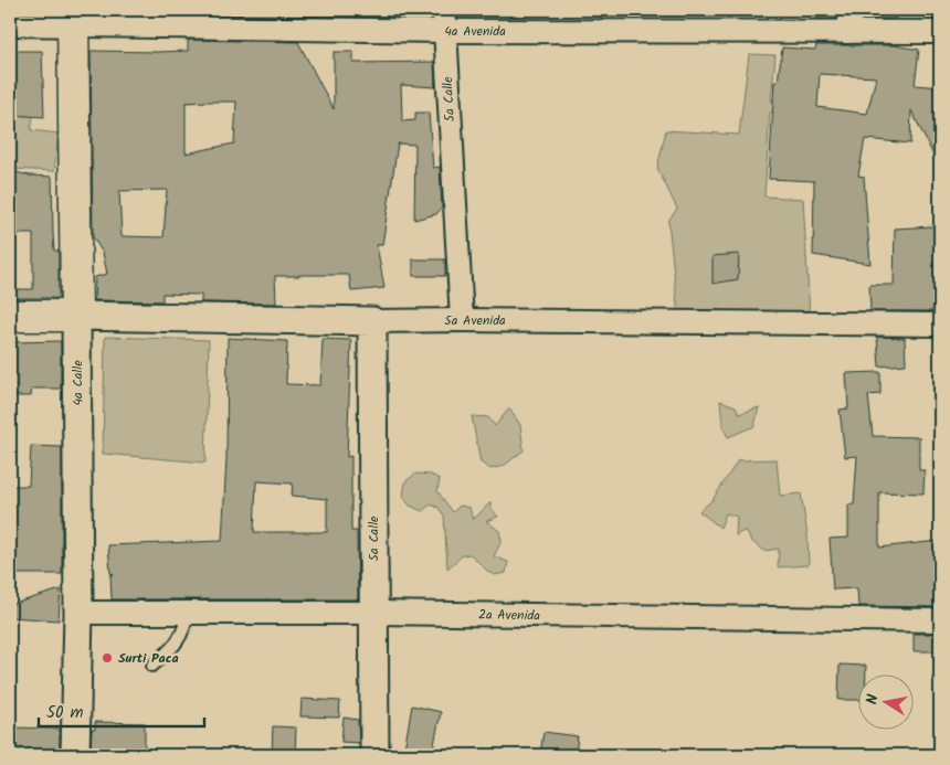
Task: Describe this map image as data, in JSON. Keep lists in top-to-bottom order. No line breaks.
{"streets":{"main road":["5a Avenida","4a Calle"],"street":["4a Avenida","5a Calle","2a Avenida"]},"crossings":[["4a Avenida","5a Calle"],["4a Avenida","4a Calle"],["5a Calle","5a Avenida"],["5a Calle","2a Avenida"],["5a Avenida","4a Calle"],["4a Calle","2a Avenida"]],"places":["Surti Paca"],"scale_bar":"50 m","north":"left"}
